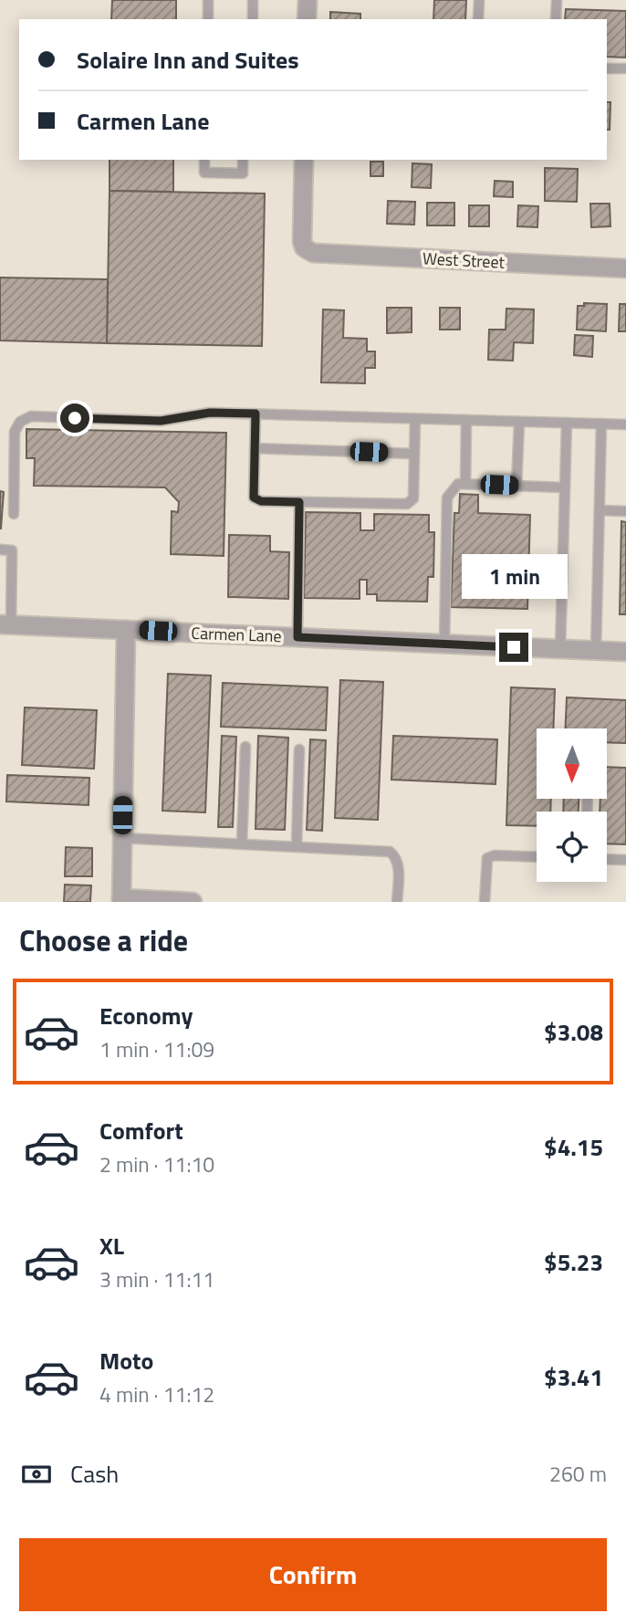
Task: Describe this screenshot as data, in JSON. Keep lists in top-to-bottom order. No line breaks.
{"streets":{"street":["West Street","Carmen Lane"]},"north":"bottom","page":{"banner":["Solaire Inn and Suites","Carmen Lane"],"bubble":"1 min","heading":"Choose a ride","list":[{"name":"Economy","note":"1 min · 11:09","value":"$3.08"},{"name":"Comfort","note":"2 min · 11:10","value":"$4.15"},{"name":"XL","note":"3 min · 11:11","value":"$5.23"},{"name":"Moto","note":"4 min · 11:12","value":"$3.41"}],"pay":["Cash","260 m"],"buttons":"Confirm"}}
